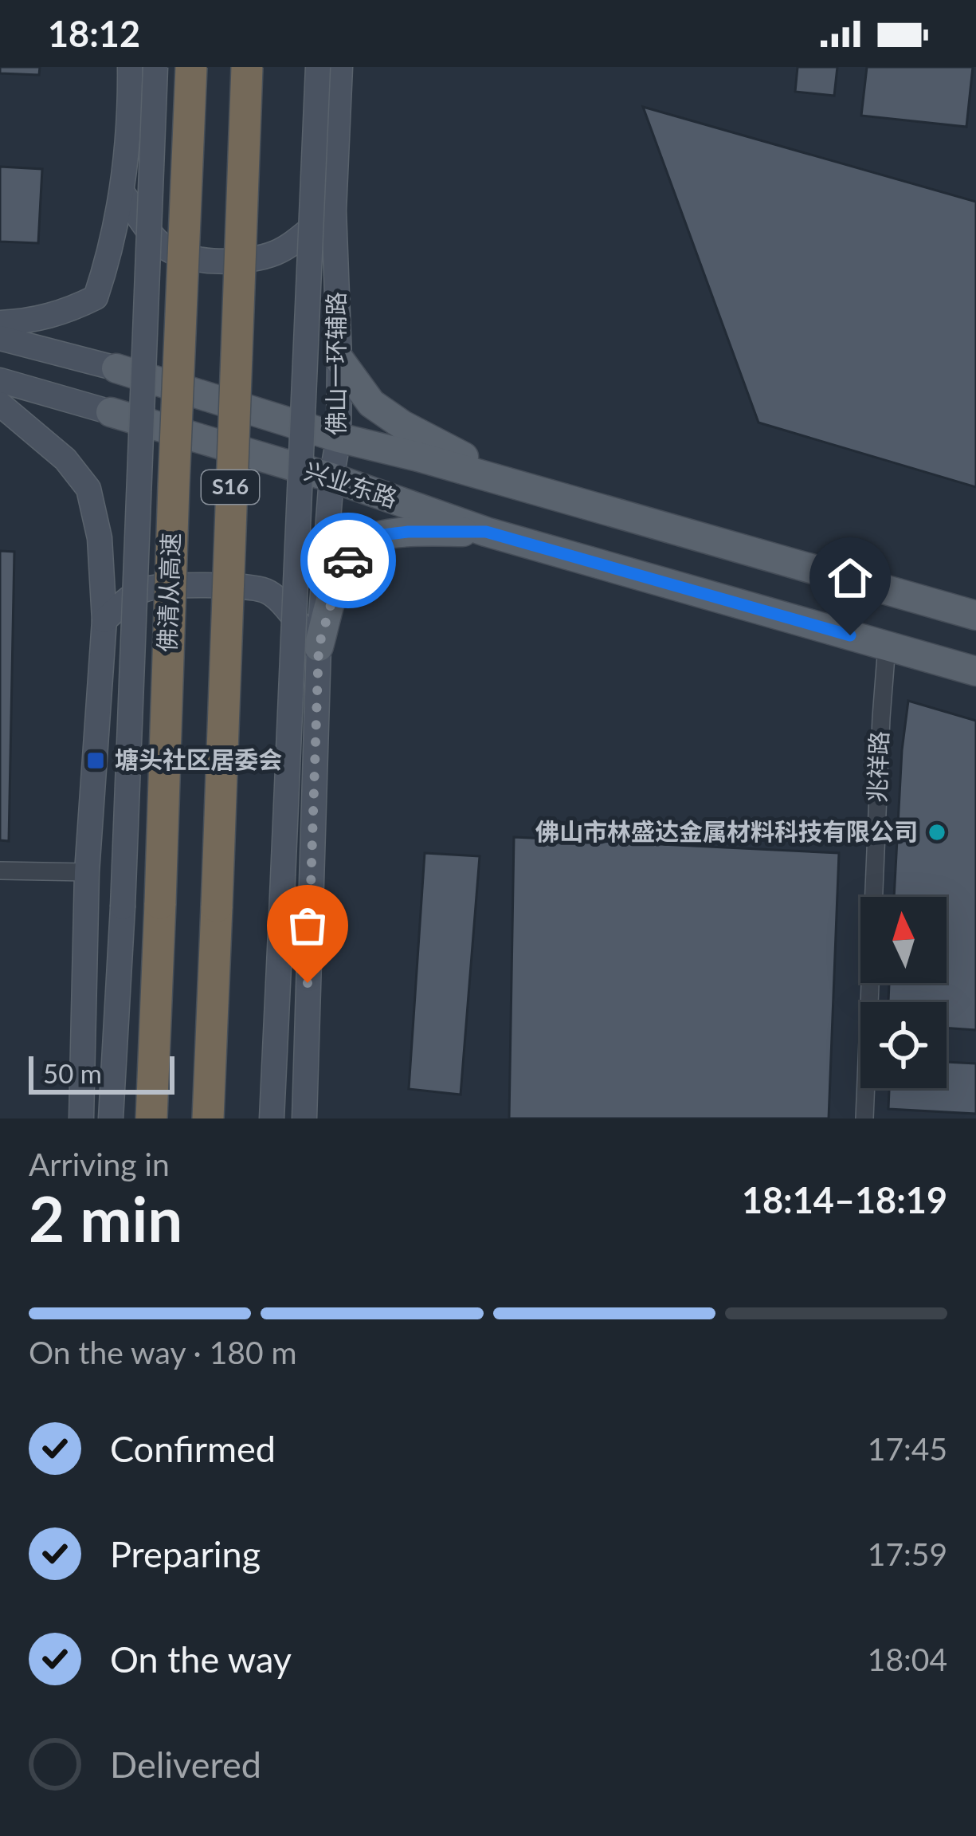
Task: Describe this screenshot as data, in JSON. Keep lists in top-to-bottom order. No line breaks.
{"streets":{"highway":["S16","佛清从高速"],"main road":["佛山一环辅路","兴业东路"],"street":["兆祥路"]},"crossings":[["佛山一环辅路","兴业东路"],["兴业东路","兆祥路"]],"places":{"transit":["塘头社区居委会"],"other":["佛山市林盛达金属材料科技有限公司"]},"scale_bar":"50 m","north":"top","page":{"status":"18:12","scale":"50 m","heading":["2 min","Arriving in","18:14–18:19"],"bar":"On the way · 180 m","list":[["Confirmed","17:45"],["Preparing","17:59"],["On the way","18:04"],"Delivered"]}}
